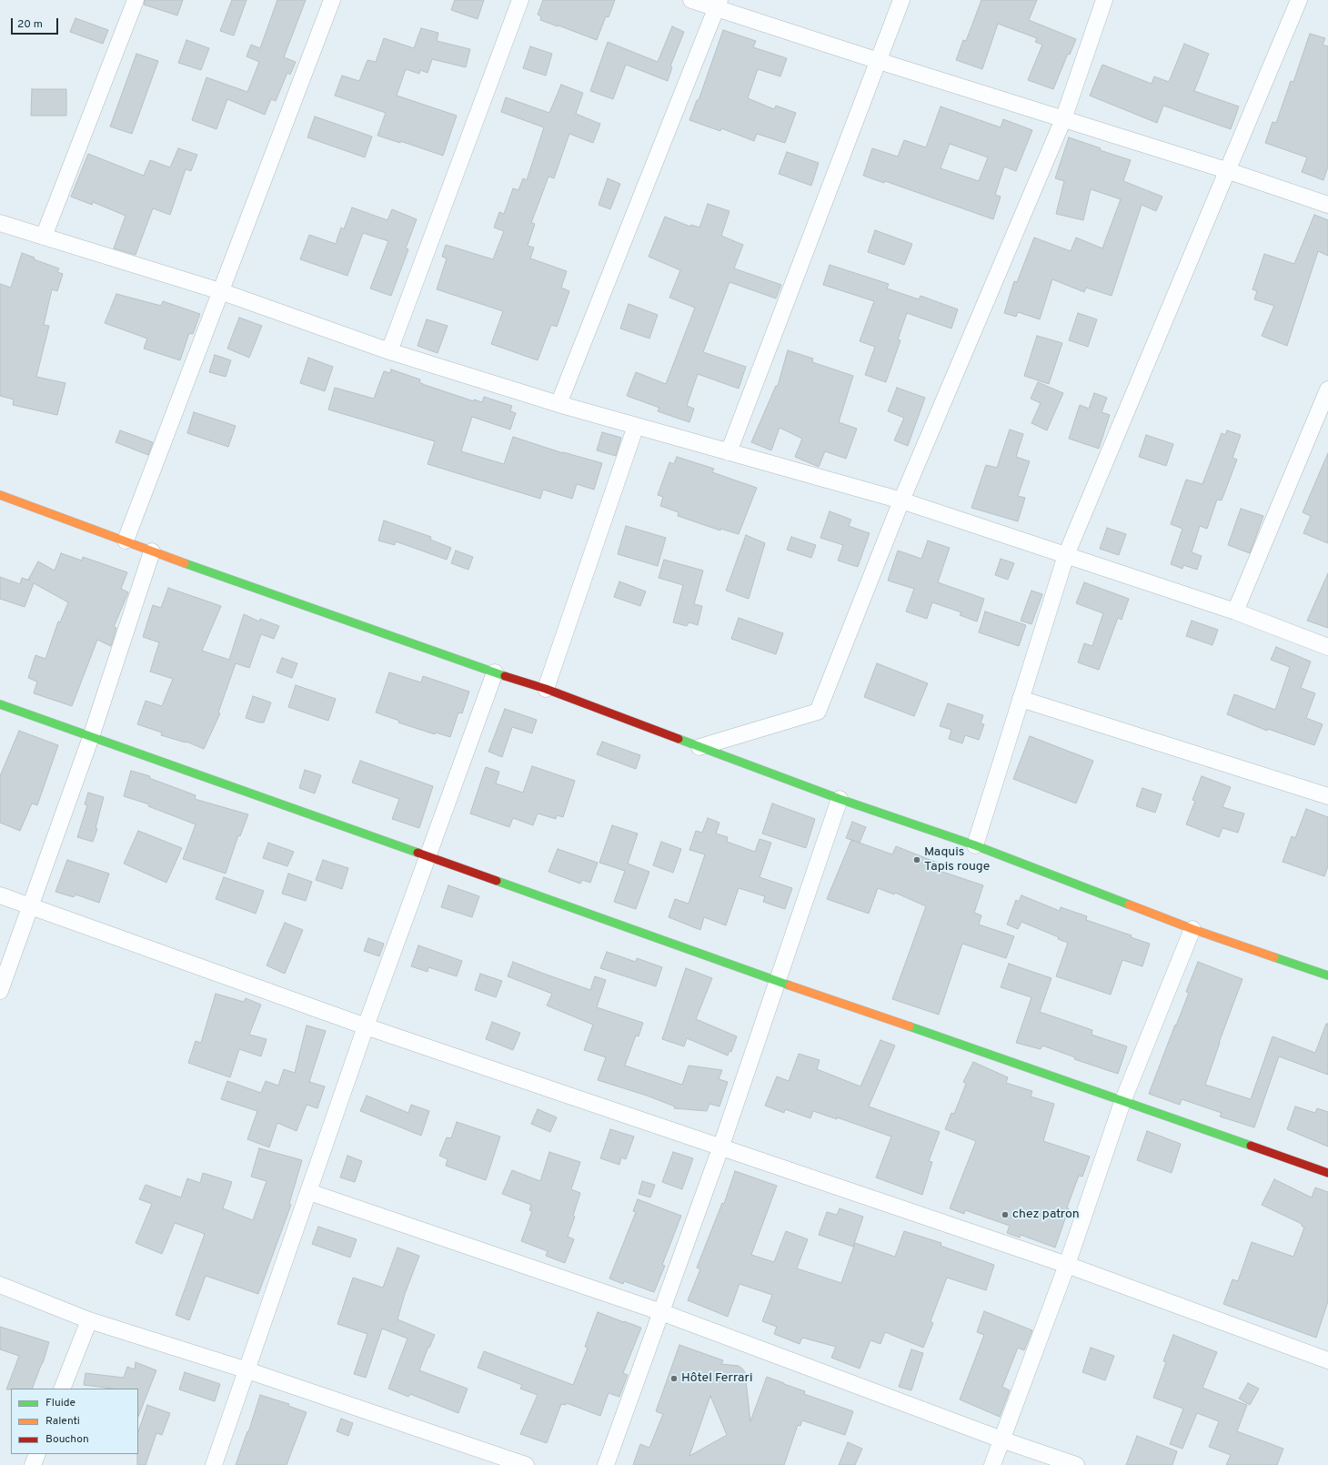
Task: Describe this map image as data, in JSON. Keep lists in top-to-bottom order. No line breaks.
{"places":["Maquis Tapis rouge","chez patron","Hôtel Ferrari"],"legend":["Fluide","Ralenti","Bouchon"],"scale_bar":"20 m"}
